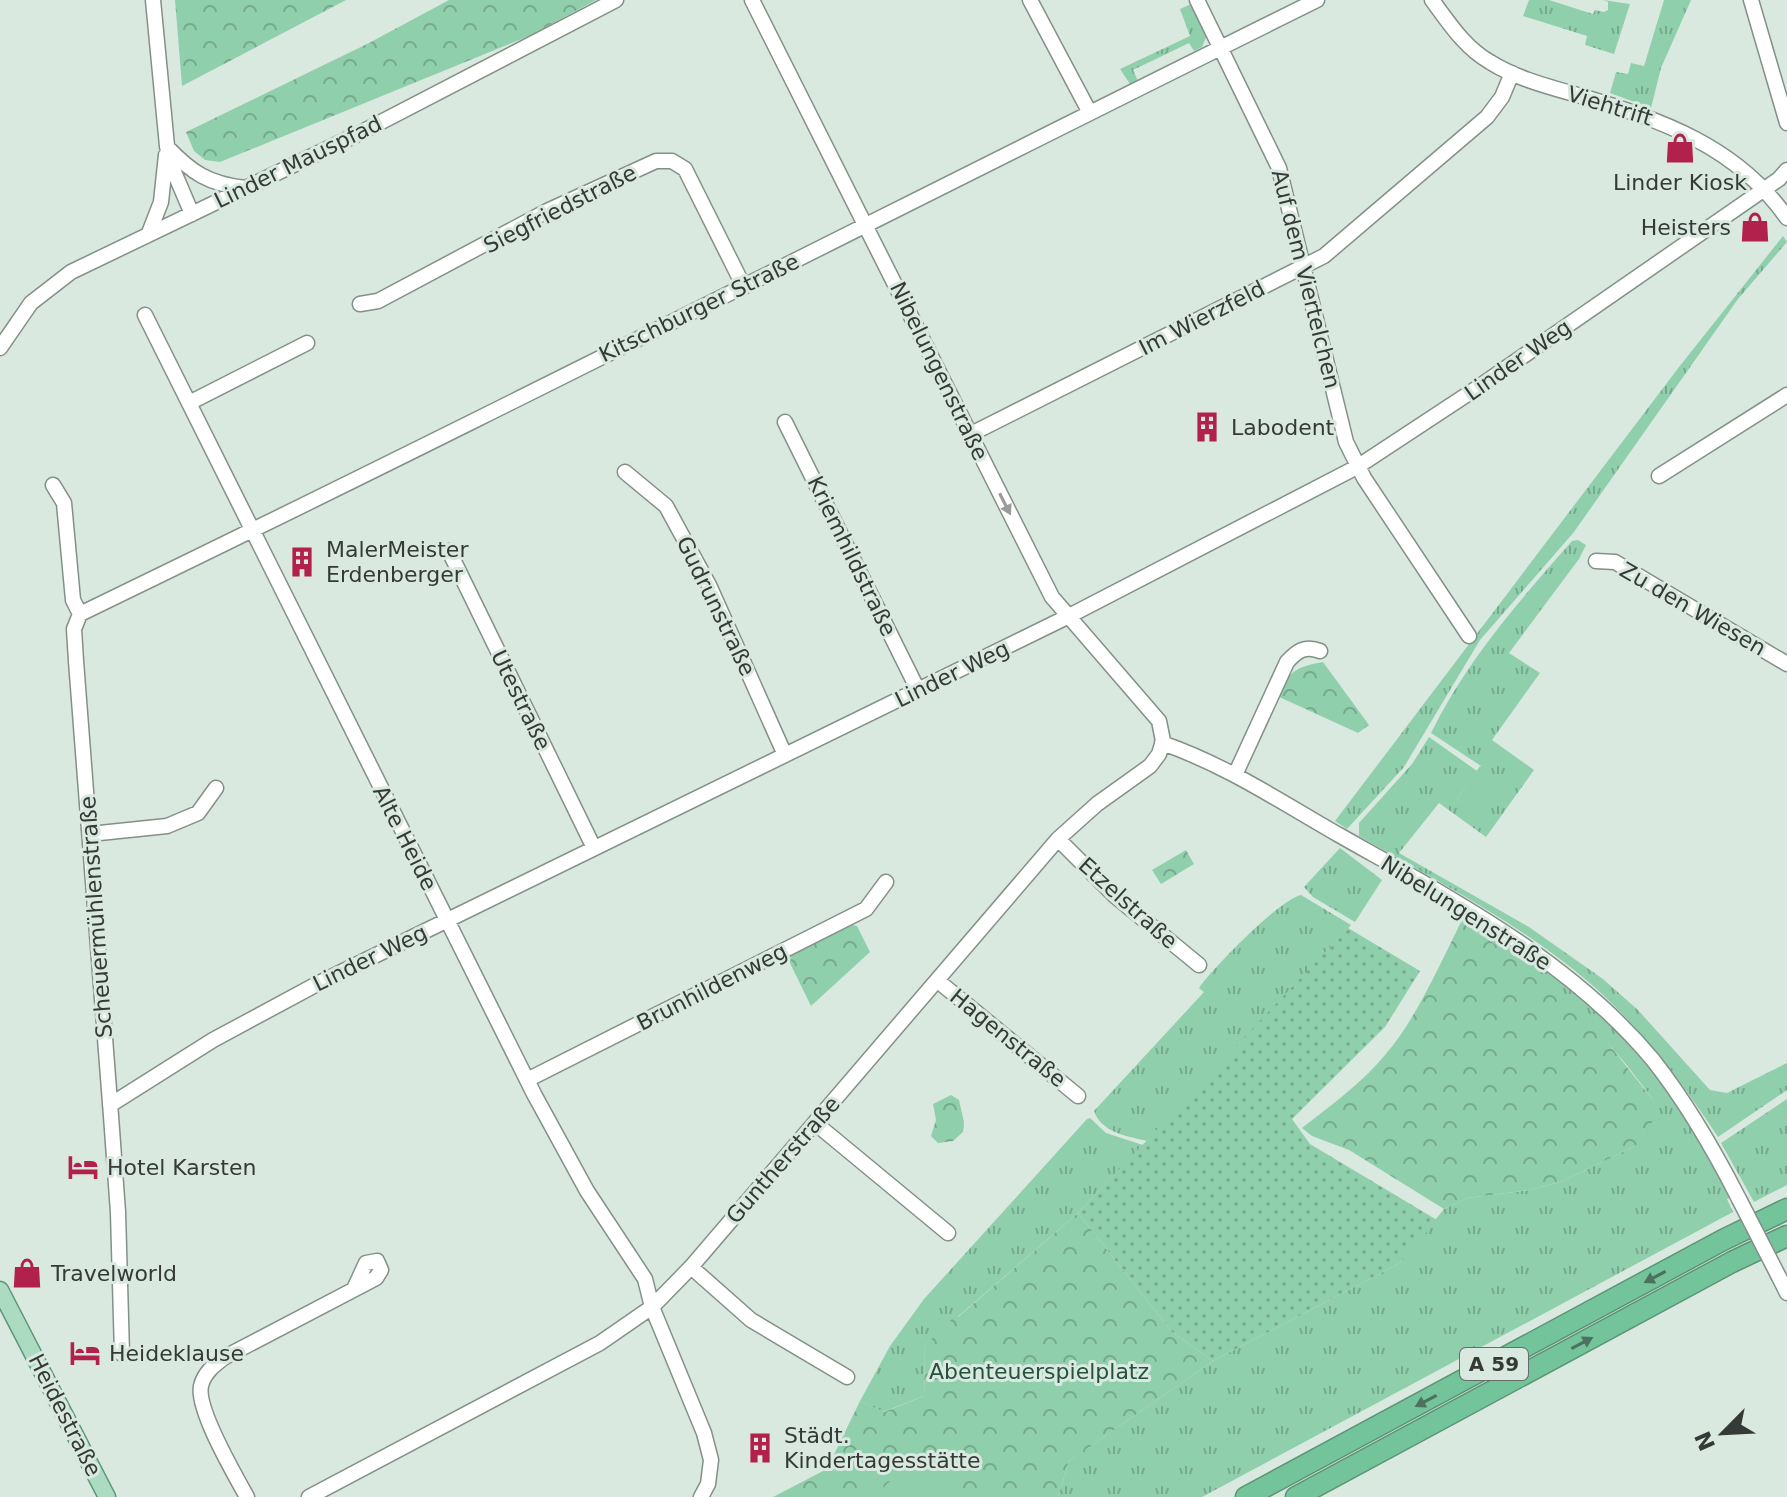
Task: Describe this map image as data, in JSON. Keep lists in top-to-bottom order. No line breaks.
{"streets":{"highway":["A 59"],"main road":["Heidestraße"],"street":["Viehtrift","Linder Mauspfad","Siegfriedstraße","Auf dem Viertelchen","Kitschburger Straße","Im Wierzfeld","Linder Weg","Nibelungenstraße","Kriemhildstraße","Gudrunstraße","Zu den Wiesen","Utestraße","Alte Heide","Etzelstraße","Scheuermühlenstraße","Brunhildenweg","Hagenstraße","Guntherstraße"]},"crossings":[["Viehtrift","Im Wierzfeld"],["Viehtrift","Linder Weg"],["Siegfriedstraße","Kitschburger Straße"],["Auf dem Viertelchen","Kitschburger Straße"],["Auf dem Viertelchen","Im Wierzfeld"],["Auf dem Viertelchen","Linder Weg"],["Kitschburger Straße","Nibelungenstraße"],["Kitschburger Straße","Alte Heide"],["Kitschburger Straße","Scheuermühlenstraße"],["Im Wierzfeld","Nibelungenstraße"],["Linder Weg","Nibelungenstraße"],["Linder Weg","Kriemhildstraße"],["Linder Weg","Gudrunstraße"],["Linder Weg","Utestraße"],["Linder Weg","Alte Heide"],["Linder Weg","Scheuermühlenstraße"],["Nibelungenstraße","Guntherstraße"],["Alte Heide","Brunhildenweg"],["Alte Heide","Guntherstraße"],["Etzelstraße","Guntherstraße"],["Hagenstraße","Guntherstraße"]],"parks":["Abenteuerspielplatz"],"places":{"shop":["Linder Kiosk","Heisters","Travelworld"],"building":["Labodent","MalerMeister Erdenberger","Städt. Kindertagesstätte"],"hotel":["Hotel Karsten","Heideklause"]},"north":"bottom left"}
